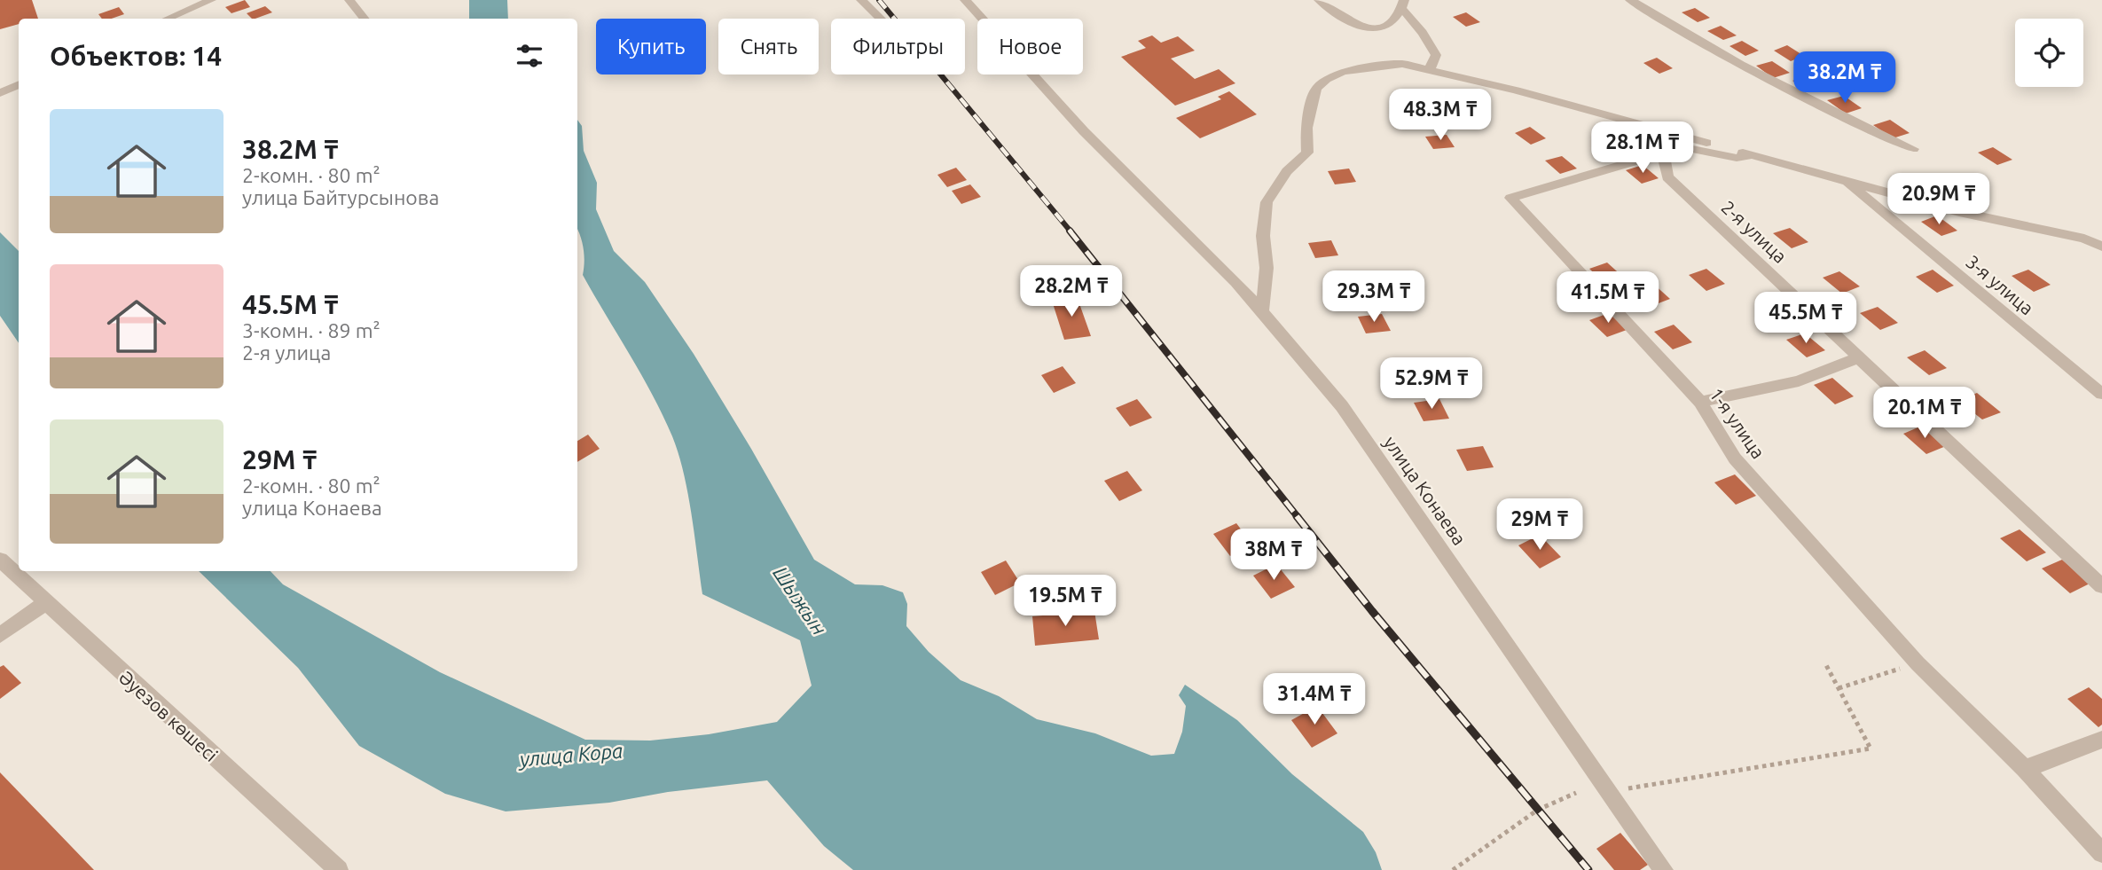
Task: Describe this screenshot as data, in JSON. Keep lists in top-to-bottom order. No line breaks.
{"streets":{"street":["2-я улица","3-я улица","1-я улица","улица Конаева","Әуезов көшесі"]},"crossings":[["2-я улица","1-я улица"]],"water":["Шыжын","улица Кора"],"page":{"chip":["Купить","Снять","Фильтры","Новое"],"heading":"Объектов: 14","price":["38.2M ₸","48.3M ₸","28.1M ₸","20.9M ₸","28.2M ₸","29.3M ₸","41.5M ₸","45.5M ₸","52.9M ₸","20.1M ₸","29M ₸","38M ₸","19.5M ₸","31.4M ₸"],"list":[{"name":"38.2M ₸","note":"2-комн. · 80 m² · улица Байтурсынова"},{"name":"45.5M ₸","note":"3-комн. · 89 m² · 2-я улица"},{"name":"29M ₸","note":"2-комн. · 80 m² · улица Конаева"}]}}
